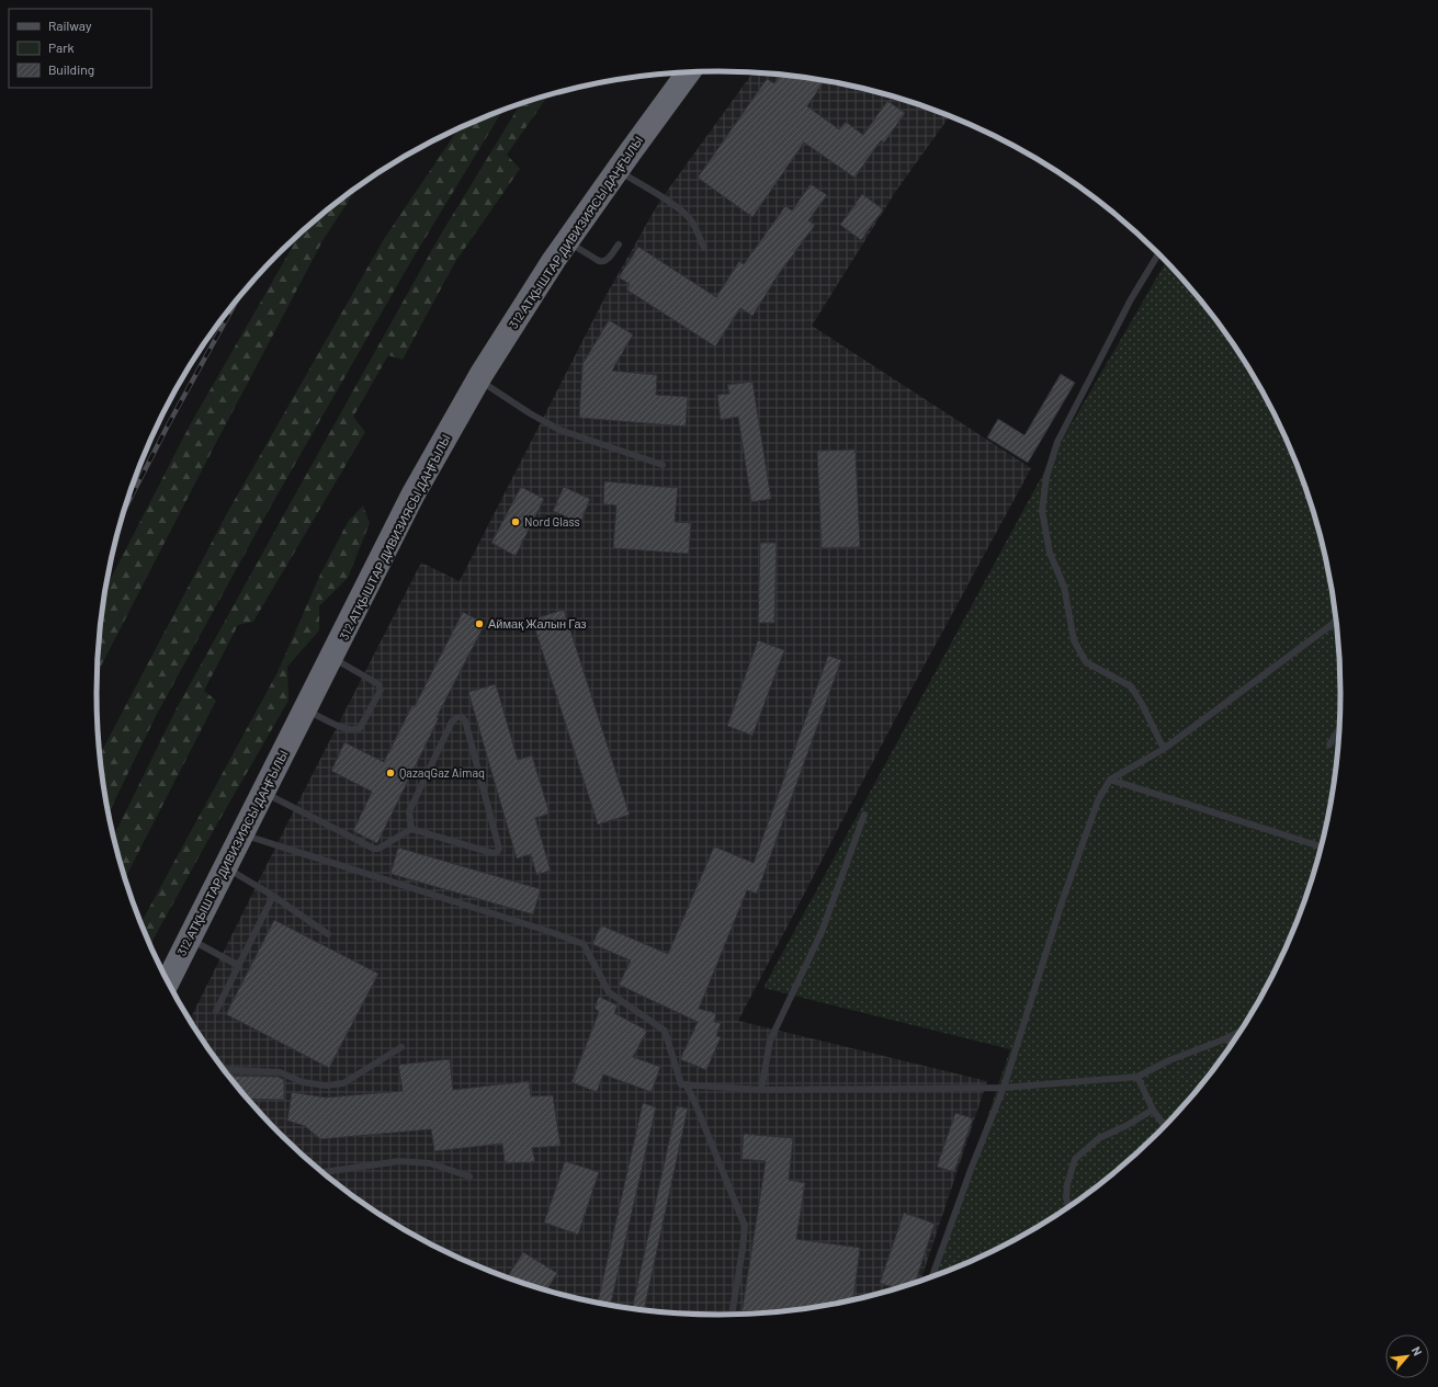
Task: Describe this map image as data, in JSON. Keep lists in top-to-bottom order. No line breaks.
{"streets":{"highway":["312 АТҚЫШТАР ДИВИЗИЯСЫ ДАҢҒЫЛЫ"]},"places":["Nord Glass","Аймақ Жалын Газ","QazaqGaz Aimaq"],"legend":["Railway","Park","Building"],"north":"top right"}
